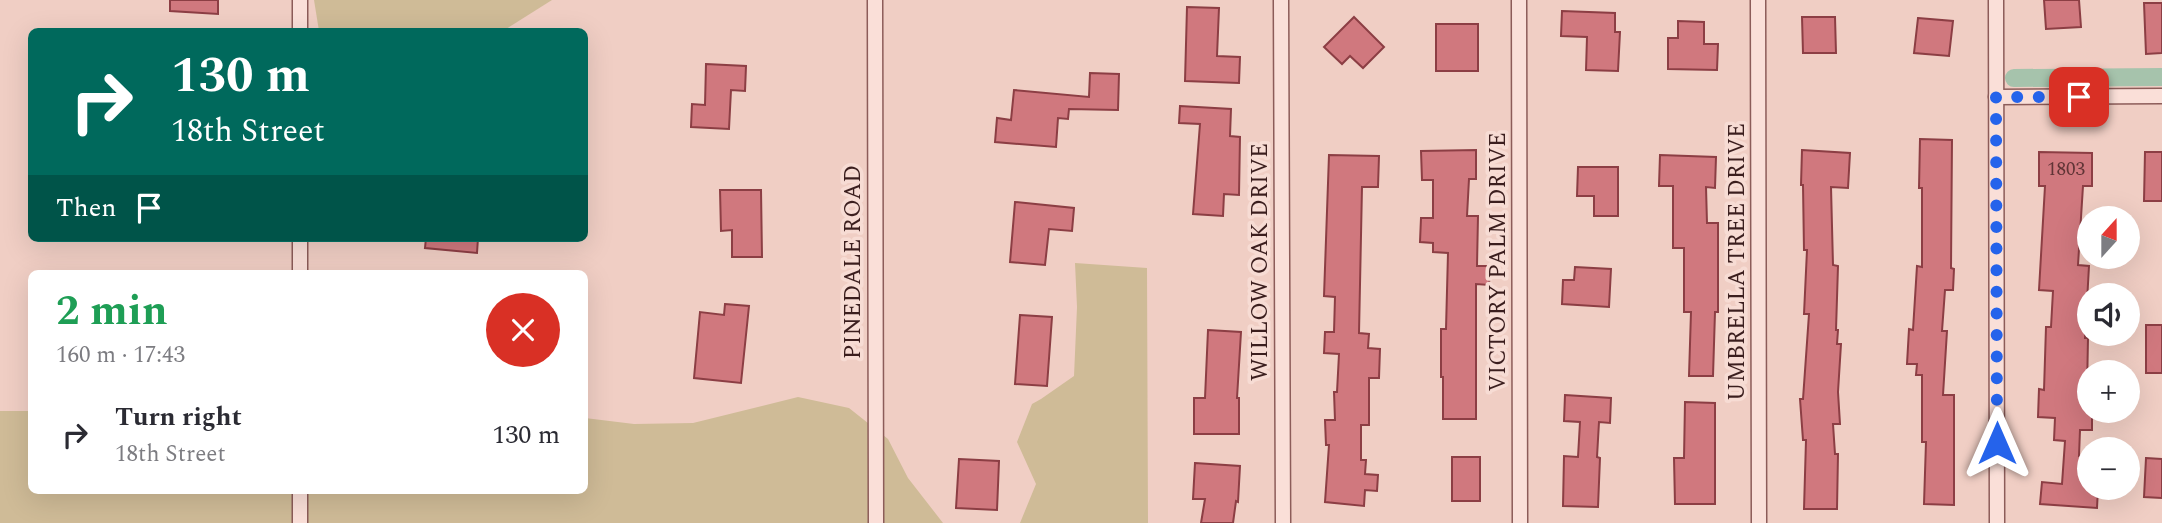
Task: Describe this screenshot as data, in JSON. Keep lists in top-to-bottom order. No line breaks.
{"streets":{"street":["PINEDALE ROAD","WILLOW OAK DRIVE","VICTORY PALM DRIVE","UMBRELLA TREE DRIVE"]},"house_numbers":["1803"],"north":"top","page":{"turn":["130 m","18th Street"],"then":"Then","map_buttons":["+","−"],"heading":["2 min","160 m · 17:43"],"list":[{"name":"Turn right","note":"18th Street","value":"130 m"}]}}
